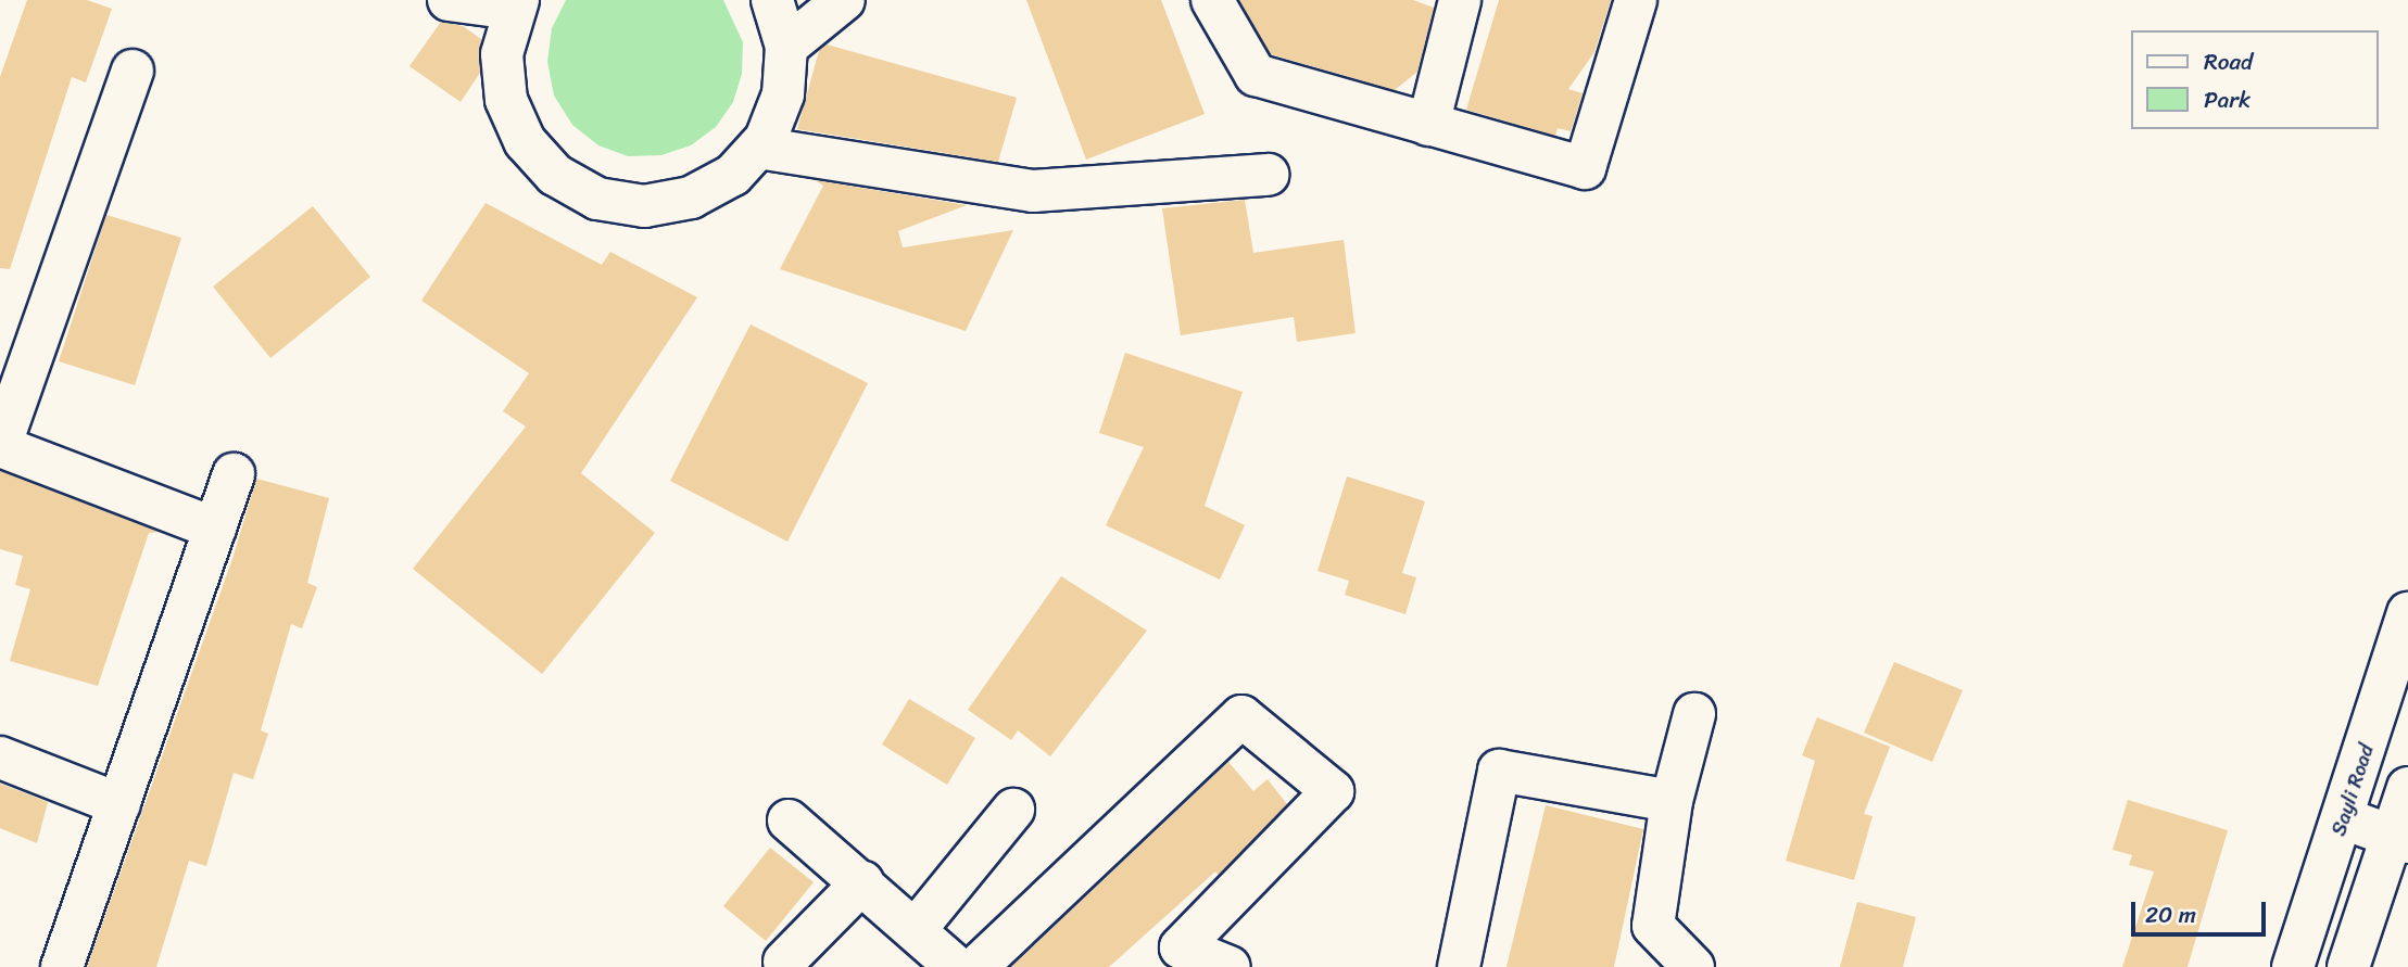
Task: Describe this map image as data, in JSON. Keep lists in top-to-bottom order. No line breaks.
{"streets":{"street":["Sayli Road"]},"legend":["Road","Park"],"scale_bar":"20 m"}
